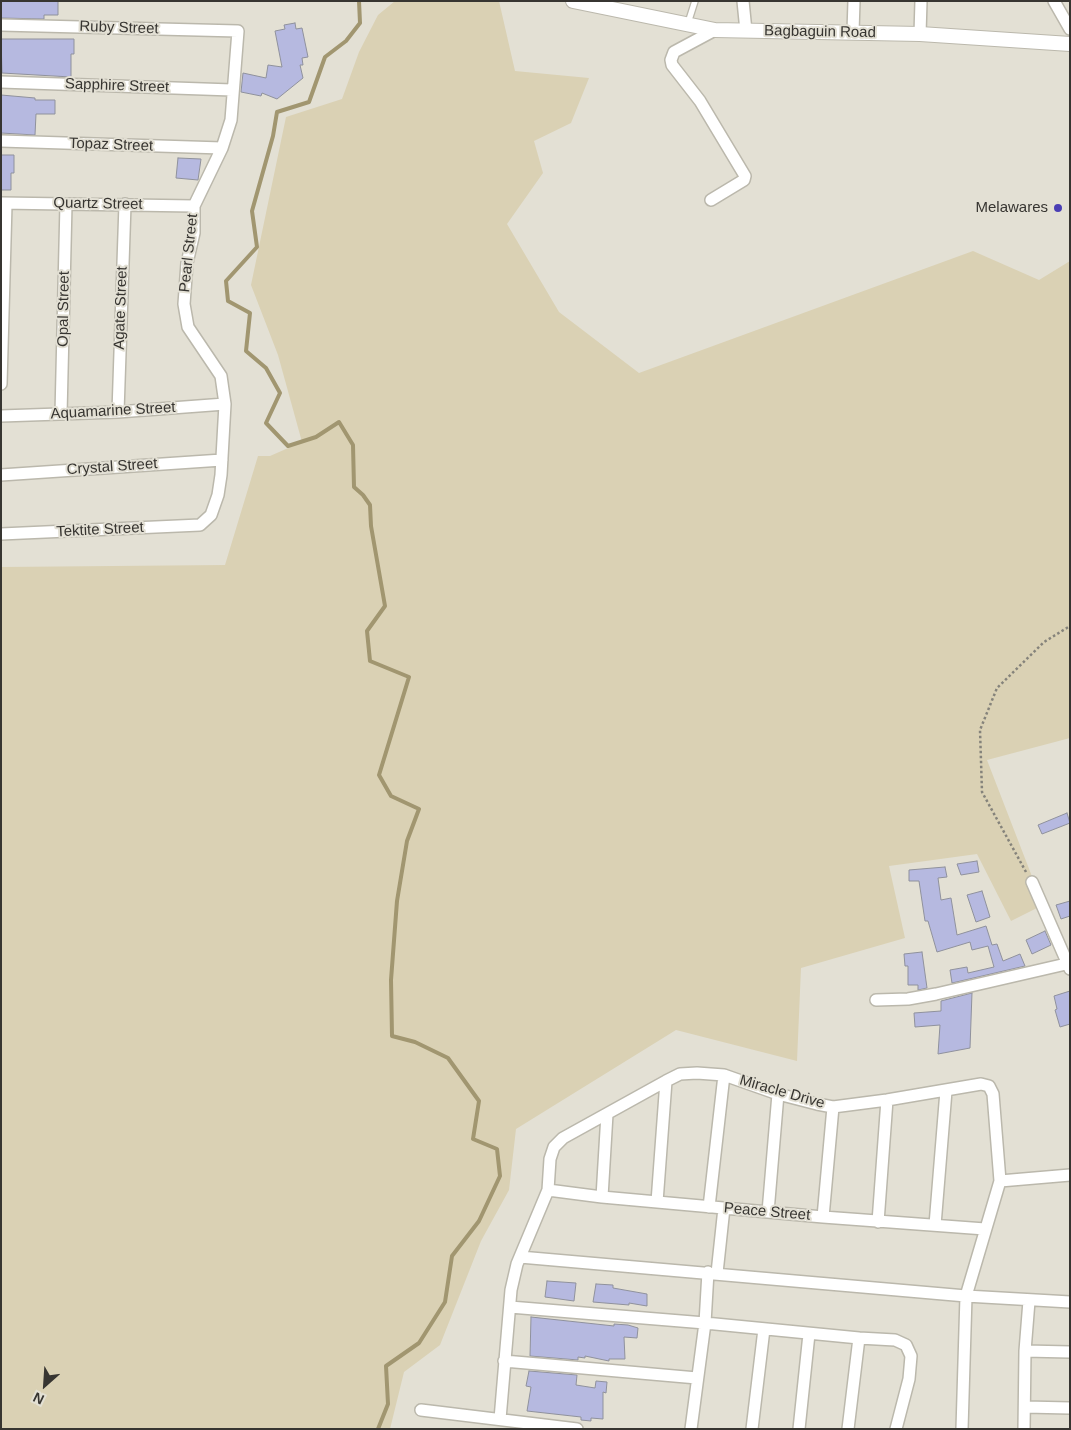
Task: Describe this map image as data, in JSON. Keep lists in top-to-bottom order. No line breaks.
{"streets":{"street":["Ruby Street","Bagbaguin Road","Sapphire Street","Topaz Street","Quartz Street","Pearl Street","Agate Street","Opal Street","Aquamarine Street","Crystal Street","Tektite Street","Miracle Drive","Peace Street"]},"crossings":[["Ruby Street","Pearl Street"],["Sapphire Street","Pearl Street"],["Topaz Street","Pearl Street"],["Quartz Street","Pearl Street"],["Quartz Street","Agate Street"],["Quartz Street","Opal Street"],["Pearl Street","Aquamarine Street"],["Pearl Street","Crystal Street"],["Pearl Street","Tektite Street"],["Agate Street","Aquamarine Street"],["Opal Street","Aquamarine Street"],["Miracle Drive","Peace Street"]],"places":["Melawares"],"north":"bottom left"}
